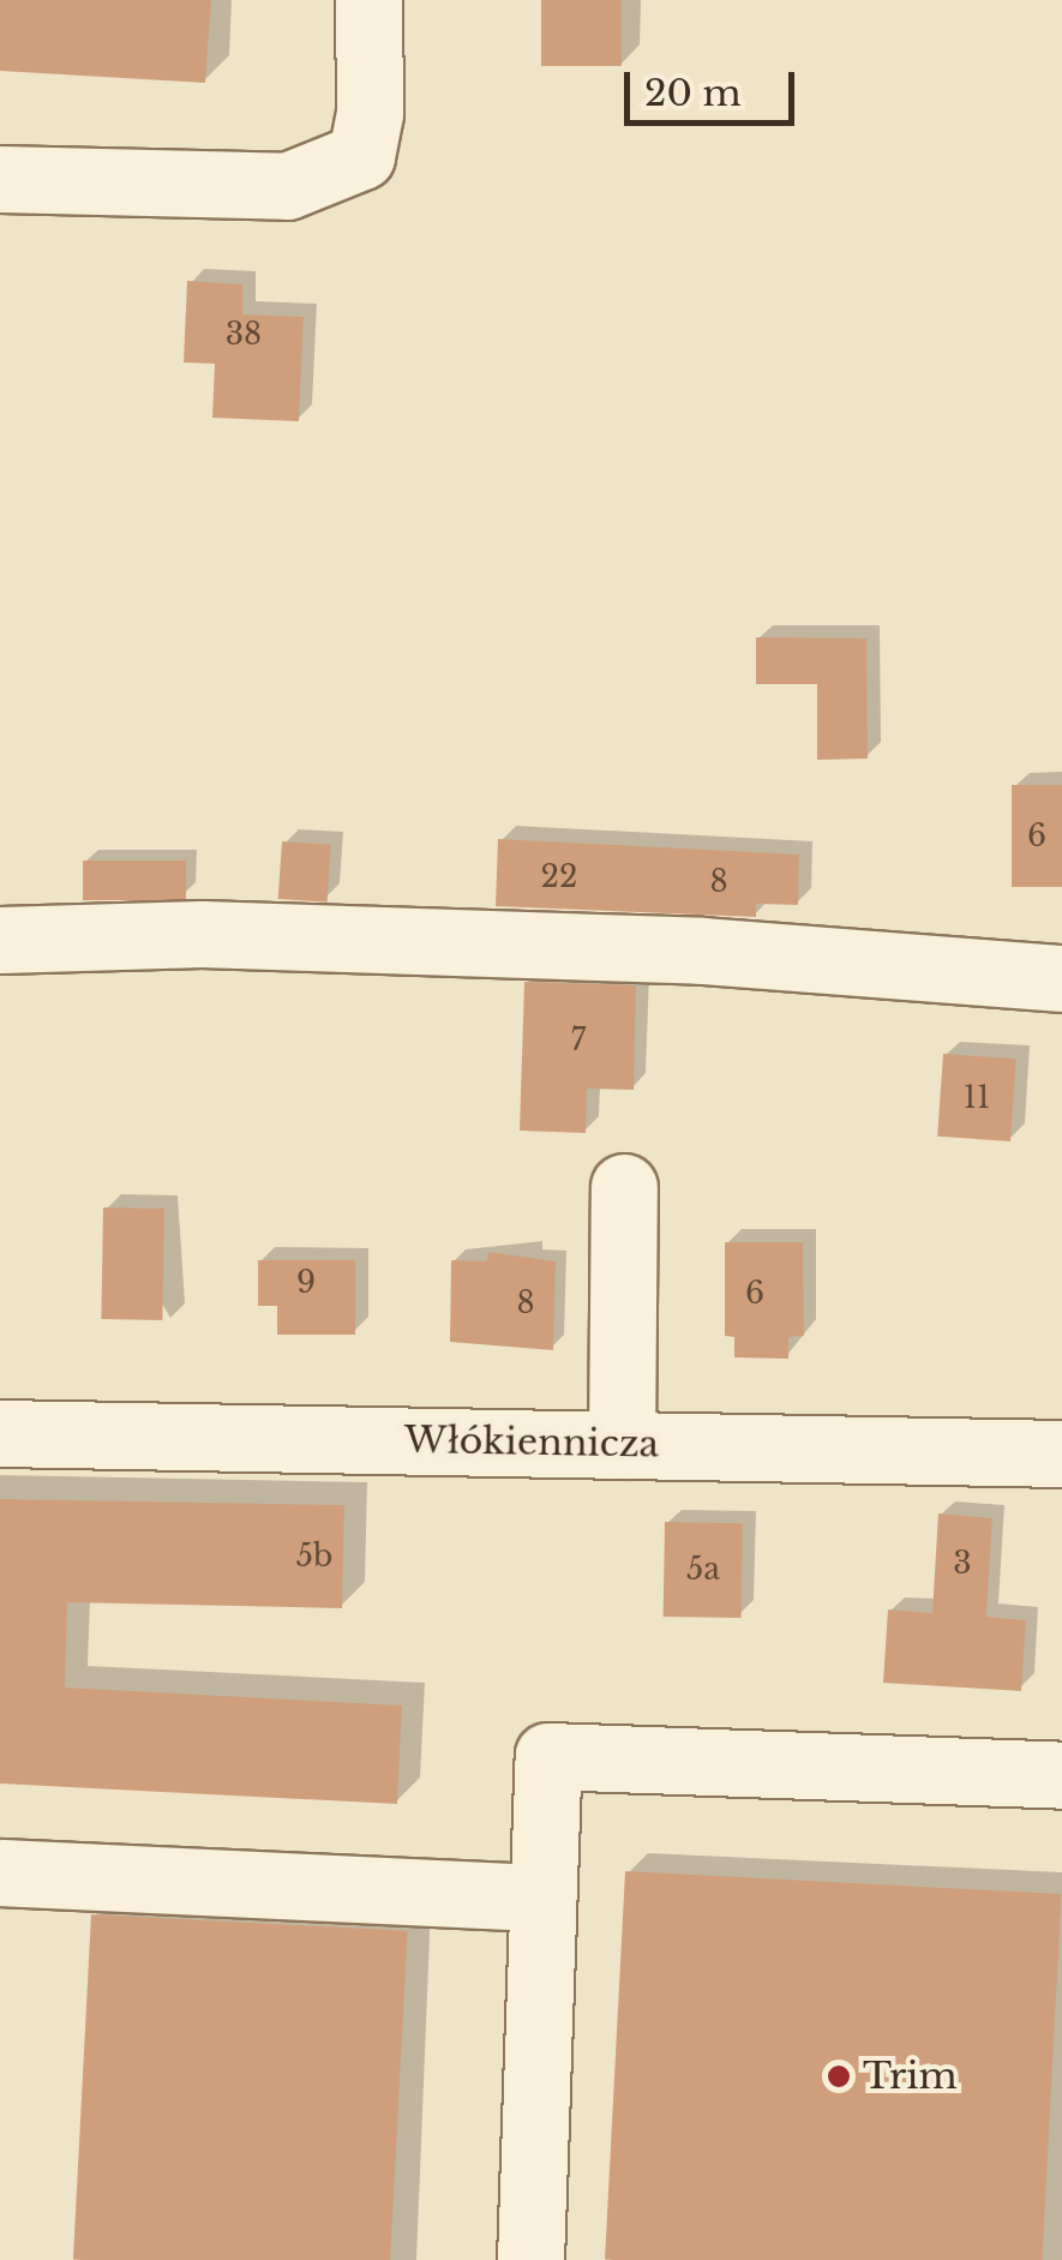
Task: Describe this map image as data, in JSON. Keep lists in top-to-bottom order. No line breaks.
{"streets":{"street":["Włókiennicza"]},"places":["Trim"],"house_numbers":["38","6","22","8","7","11","9","6","8","5b","3","5a"],"scale_bar":"20 m"}
